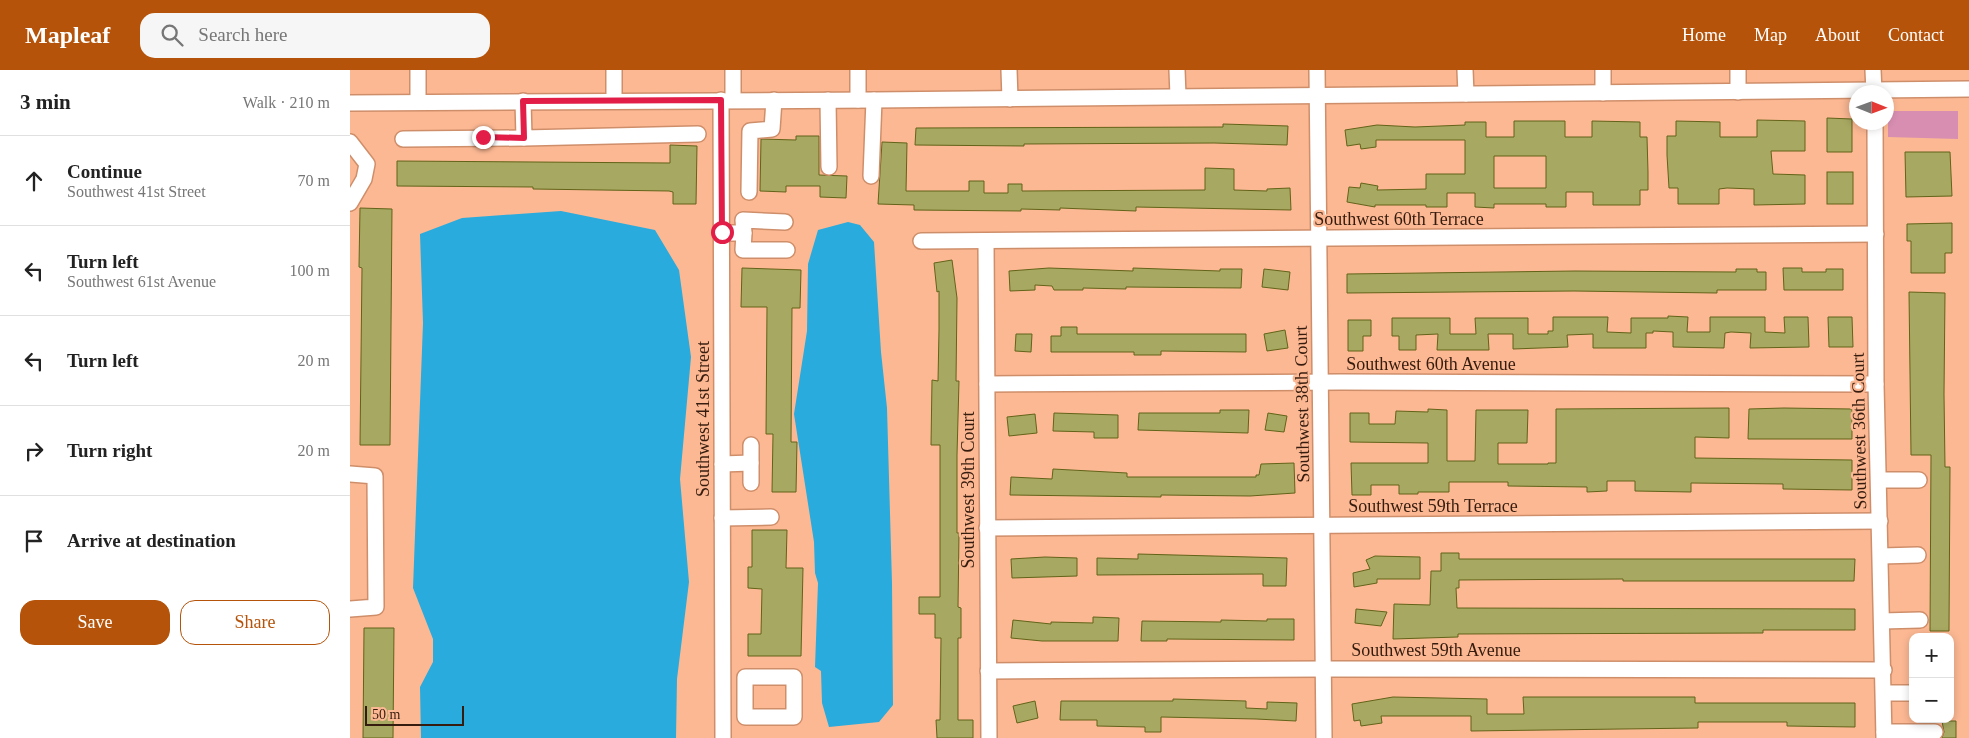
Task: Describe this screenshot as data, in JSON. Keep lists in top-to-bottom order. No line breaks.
{"streets":{"street":["Southwest 60th Terrace","Southwest 60th Avenue","Southwest 38th Court","Southwest 41st Street","Southwest 36th Court","Southwest 39th Court","Southwest 59th Terrace","Southwest 59th Avenue"]},"crossings":[["Southwest 60th Terrace","Southwest 38th Court"],["Southwest 60th Terrace","Southwest 36th Court"],["Southwest 60th Terrace","Southwest 39th Court"],["Southwest 60th Avenue","Southwest 38th Court"],["Southwest 60th Avenue","Southwest 36th Court"],["Southwest 60th Avenue","Southwest 39th Court"],["Southwest 38th Court","Southwest 59th Terrace"],["Southwest 38th Court","Southwest 59th Avenue"],["Southwest 36th Court","Southwest 59th Terrace"],["Southwest 36th Court","Southwest 59th Avenue"],["Southwest 39th Court","Southwest 59th Terrace"],["Southwest 39th Court","Southwest 59th Avenue"]],"scale_bar":"50 m","north":"right","page":{"header":"Mapleaf","search":"Search here","nav":["Home","Map","About","Contact"],"heading":["3 min","Walk · 210 m"],"list":[["Continue","Southwest 41st Street","70 m"],["Turn left","Southwest 61st Avenue","100 m"],["Turn left","20 m"],["Turn right","20 m"],"Arrive at destination"],"buttons":["Save","Share"],"map_buttons":["+","−"],"scale":"50 m"}}
